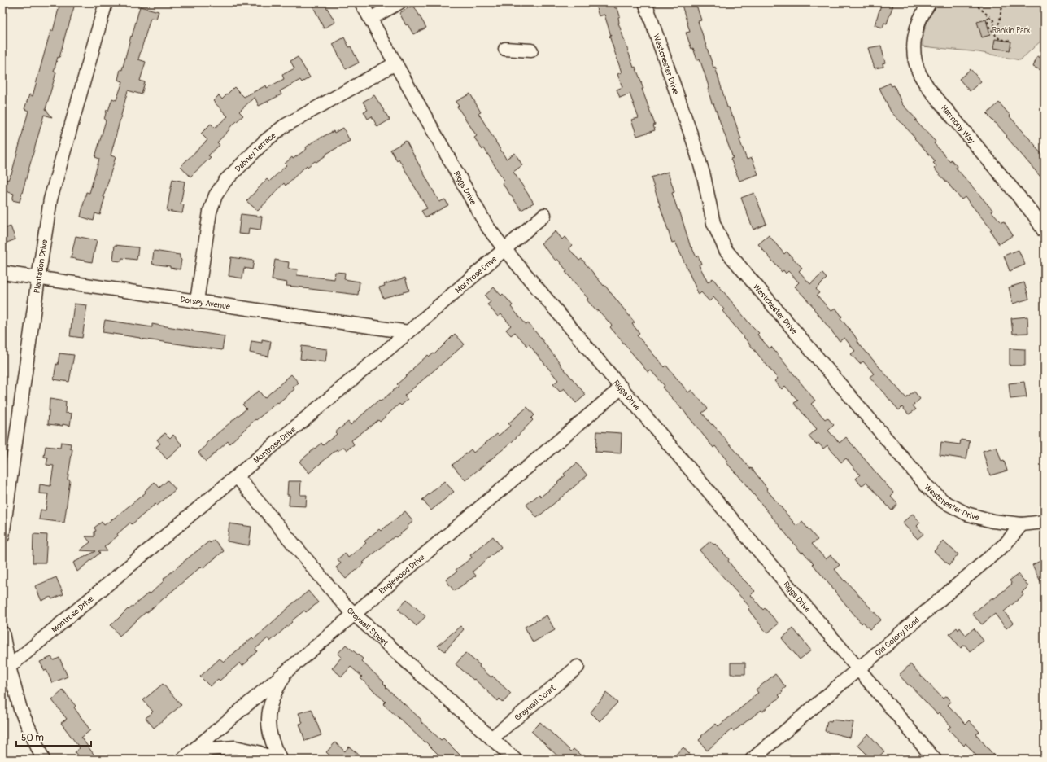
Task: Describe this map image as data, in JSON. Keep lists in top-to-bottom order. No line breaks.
{"streets":{"street":["Westchester Drive","Harmony Way","Dabney Terrace","Riggs Drive","Plantation Drive","Montrose Drive","Dorsey Avenue","Englewood Drive","Graywall Street","Old Colony Road","Graywall Court"]},"crossings":[["Westchester Drive","Old Colony Road"],["Dabney Terrace","Riggs Drive"],["Dabney Terrace","Dorsey Avenue"],["Riggs Drive","Montrose Drive"],["Riggs Drive","Englewood Drive"],["Riggs Drive","Old Colony Road"],["Plantation Drive","Dorsey Avenue"],["Montrose Drive","Dorsey Avenue"],["Montrose Drive","Graywall Street"],["Englewood Drive","Graywall Street"],["Graywall Street","Graywall Court"]],"parks":["Rankin Park"],"scale_bar":"50 m"}
